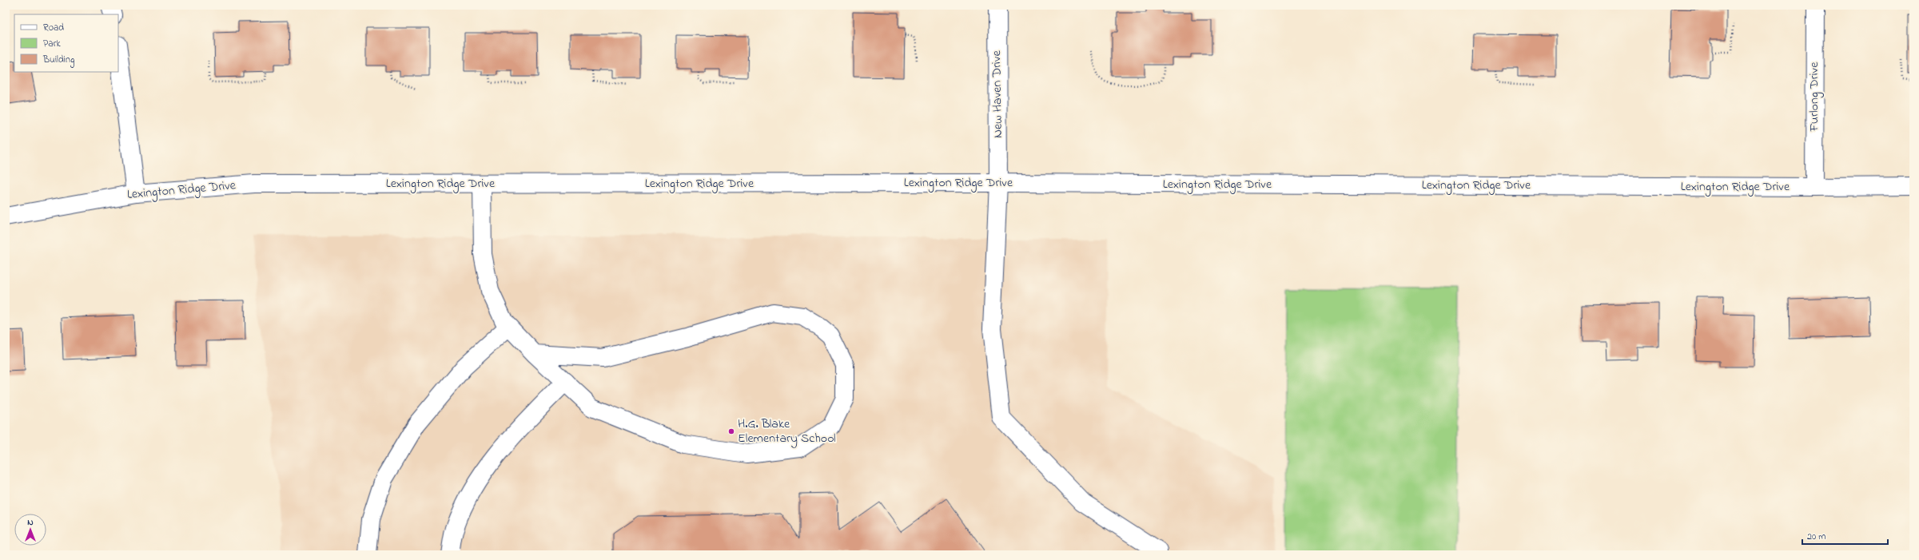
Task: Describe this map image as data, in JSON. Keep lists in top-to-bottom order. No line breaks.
{"streets":{"street":["New Haven Drive","Furlong Drive","Lexington Ridge Drive"]},"crossings":[["New Haven Drive","Lexington Ridge Drive"],["Furlong Drive","Lexington Ridge Drive"]],"places":["H.G. Blake Elementary School"],"legend":["Road","Park","Building"],"scale_bar":"20 m","north":"top"}
